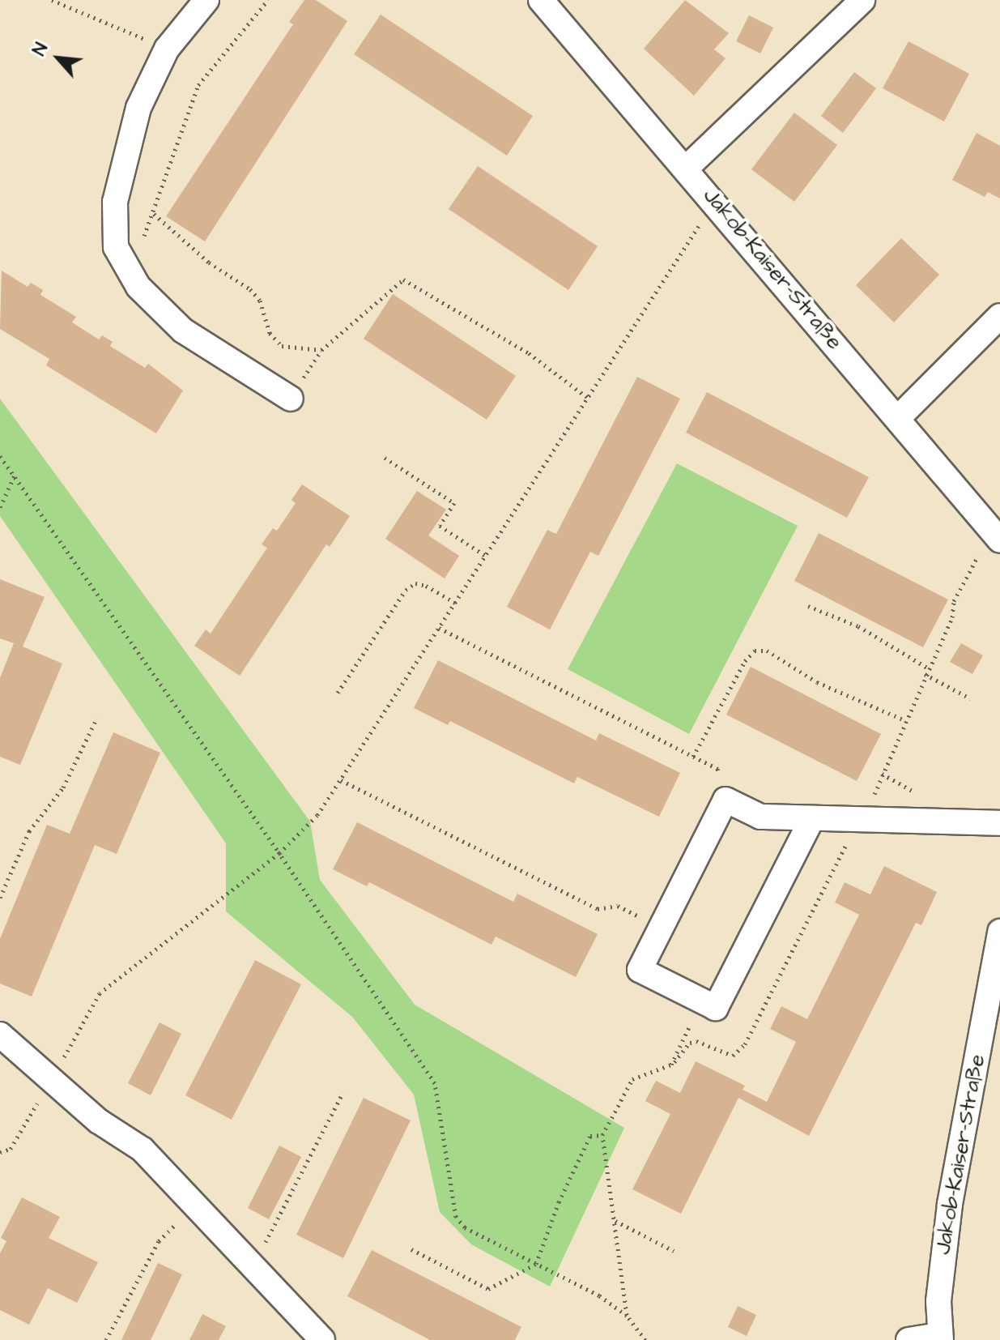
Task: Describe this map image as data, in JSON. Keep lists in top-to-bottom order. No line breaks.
{"streets":{"street":["Jakob-Kaiser-Straße"]},"north":"top left"}
